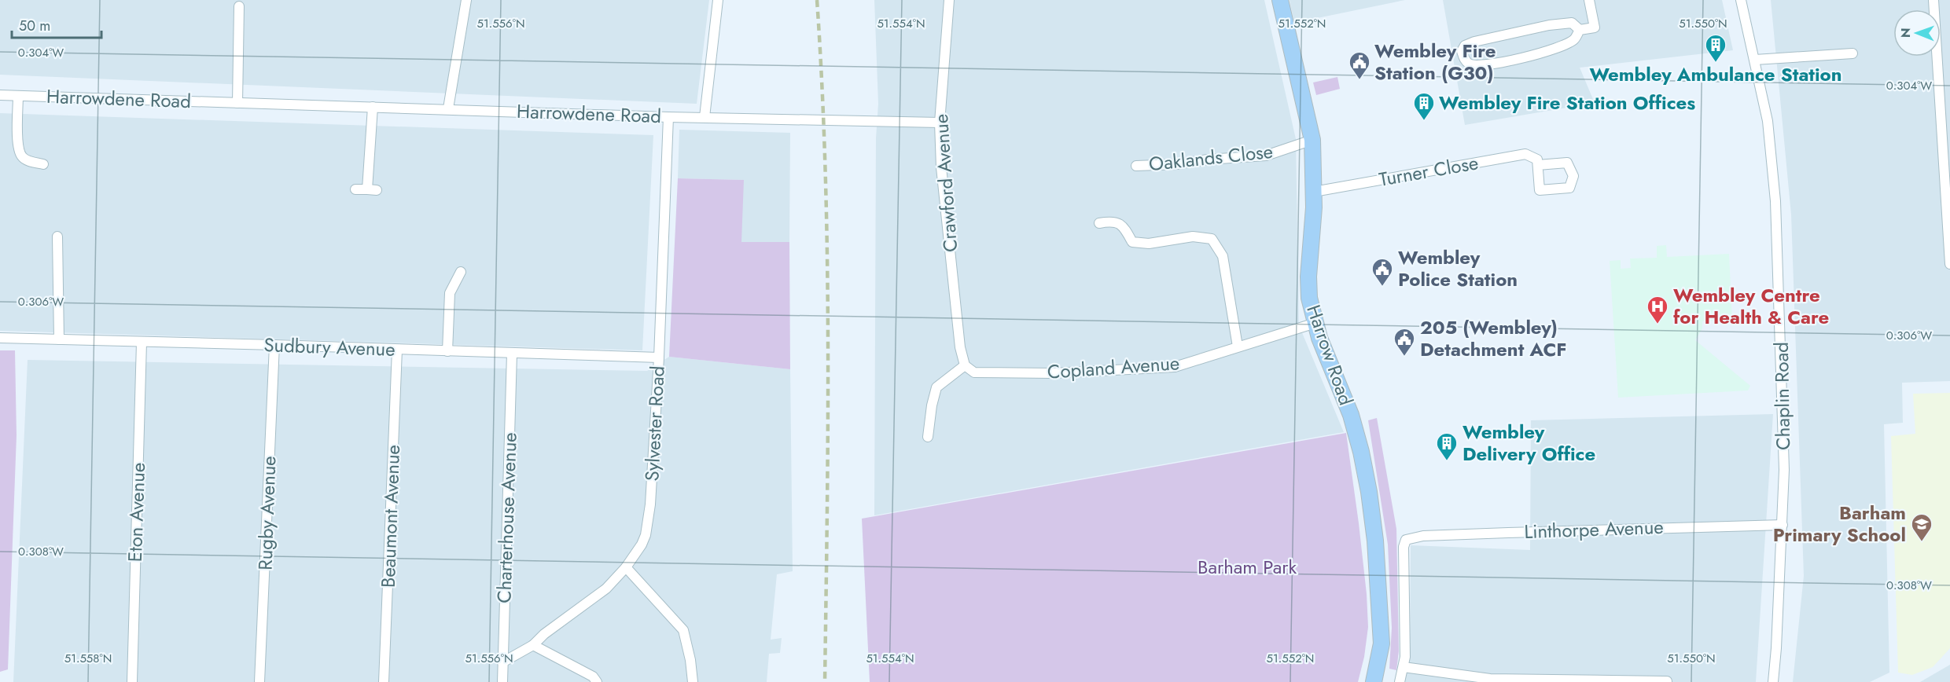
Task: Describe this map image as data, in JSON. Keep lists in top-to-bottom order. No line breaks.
{"streets":{"main road":["Harrow Road"],"street":["Harrowdene Road","Oaklands Close","Turner Close","Crawford Avenue","Sudbury Avenue","Copland Avenue","Chaplin Road","Sylvester Road","Eton Avenue","Rugby Avenue","Beaumont Avenue","Charterhouse Avenue","Linthorpe Avenue"]},"crossings":[["Harrowdene Road","Crawford Avenue"],["Harrowdene Road","Sylvester Road"],["Oaklands Close","Harrow Road"],["Turner Close","Harrow Road"],["Crawford Avenue","Copland Avenue"],["Sudbury Avenue","Sylvester Road"],["Sudbury Avenue","Eton Avenue"],["Sudbury Avenue","Rugby Avenue"],["Sudbury Avenue","Beaumont Avenue"],["Sudbury Avenue","Charterhouse Avenue"],["Harrow Road","Copland Avenue"],["Chaplin Road","Linthorpe Avenue"],["Sylvester Road","Charterhouse Avenue"]],"parks":["Barham Park"],"places":{"building":["Wembley Ambulance Station","Wembley Fire Station Offices","Wembley Delivery Office"],"public building":["Wembley Fire Station (G30)","Wembley Police Station","205 (Wembley) Detachment ACF"],"hospital":["Wembley Centre for Health & Care"],"school or university":["Barham Primary School"]},"scale_bar":"50 m","north":"left","coordinates":["51.556°N","51.554°N","51.552°N","51.550°N","0.304°W","0.306°W","0.308°W","51.558°N"]}
